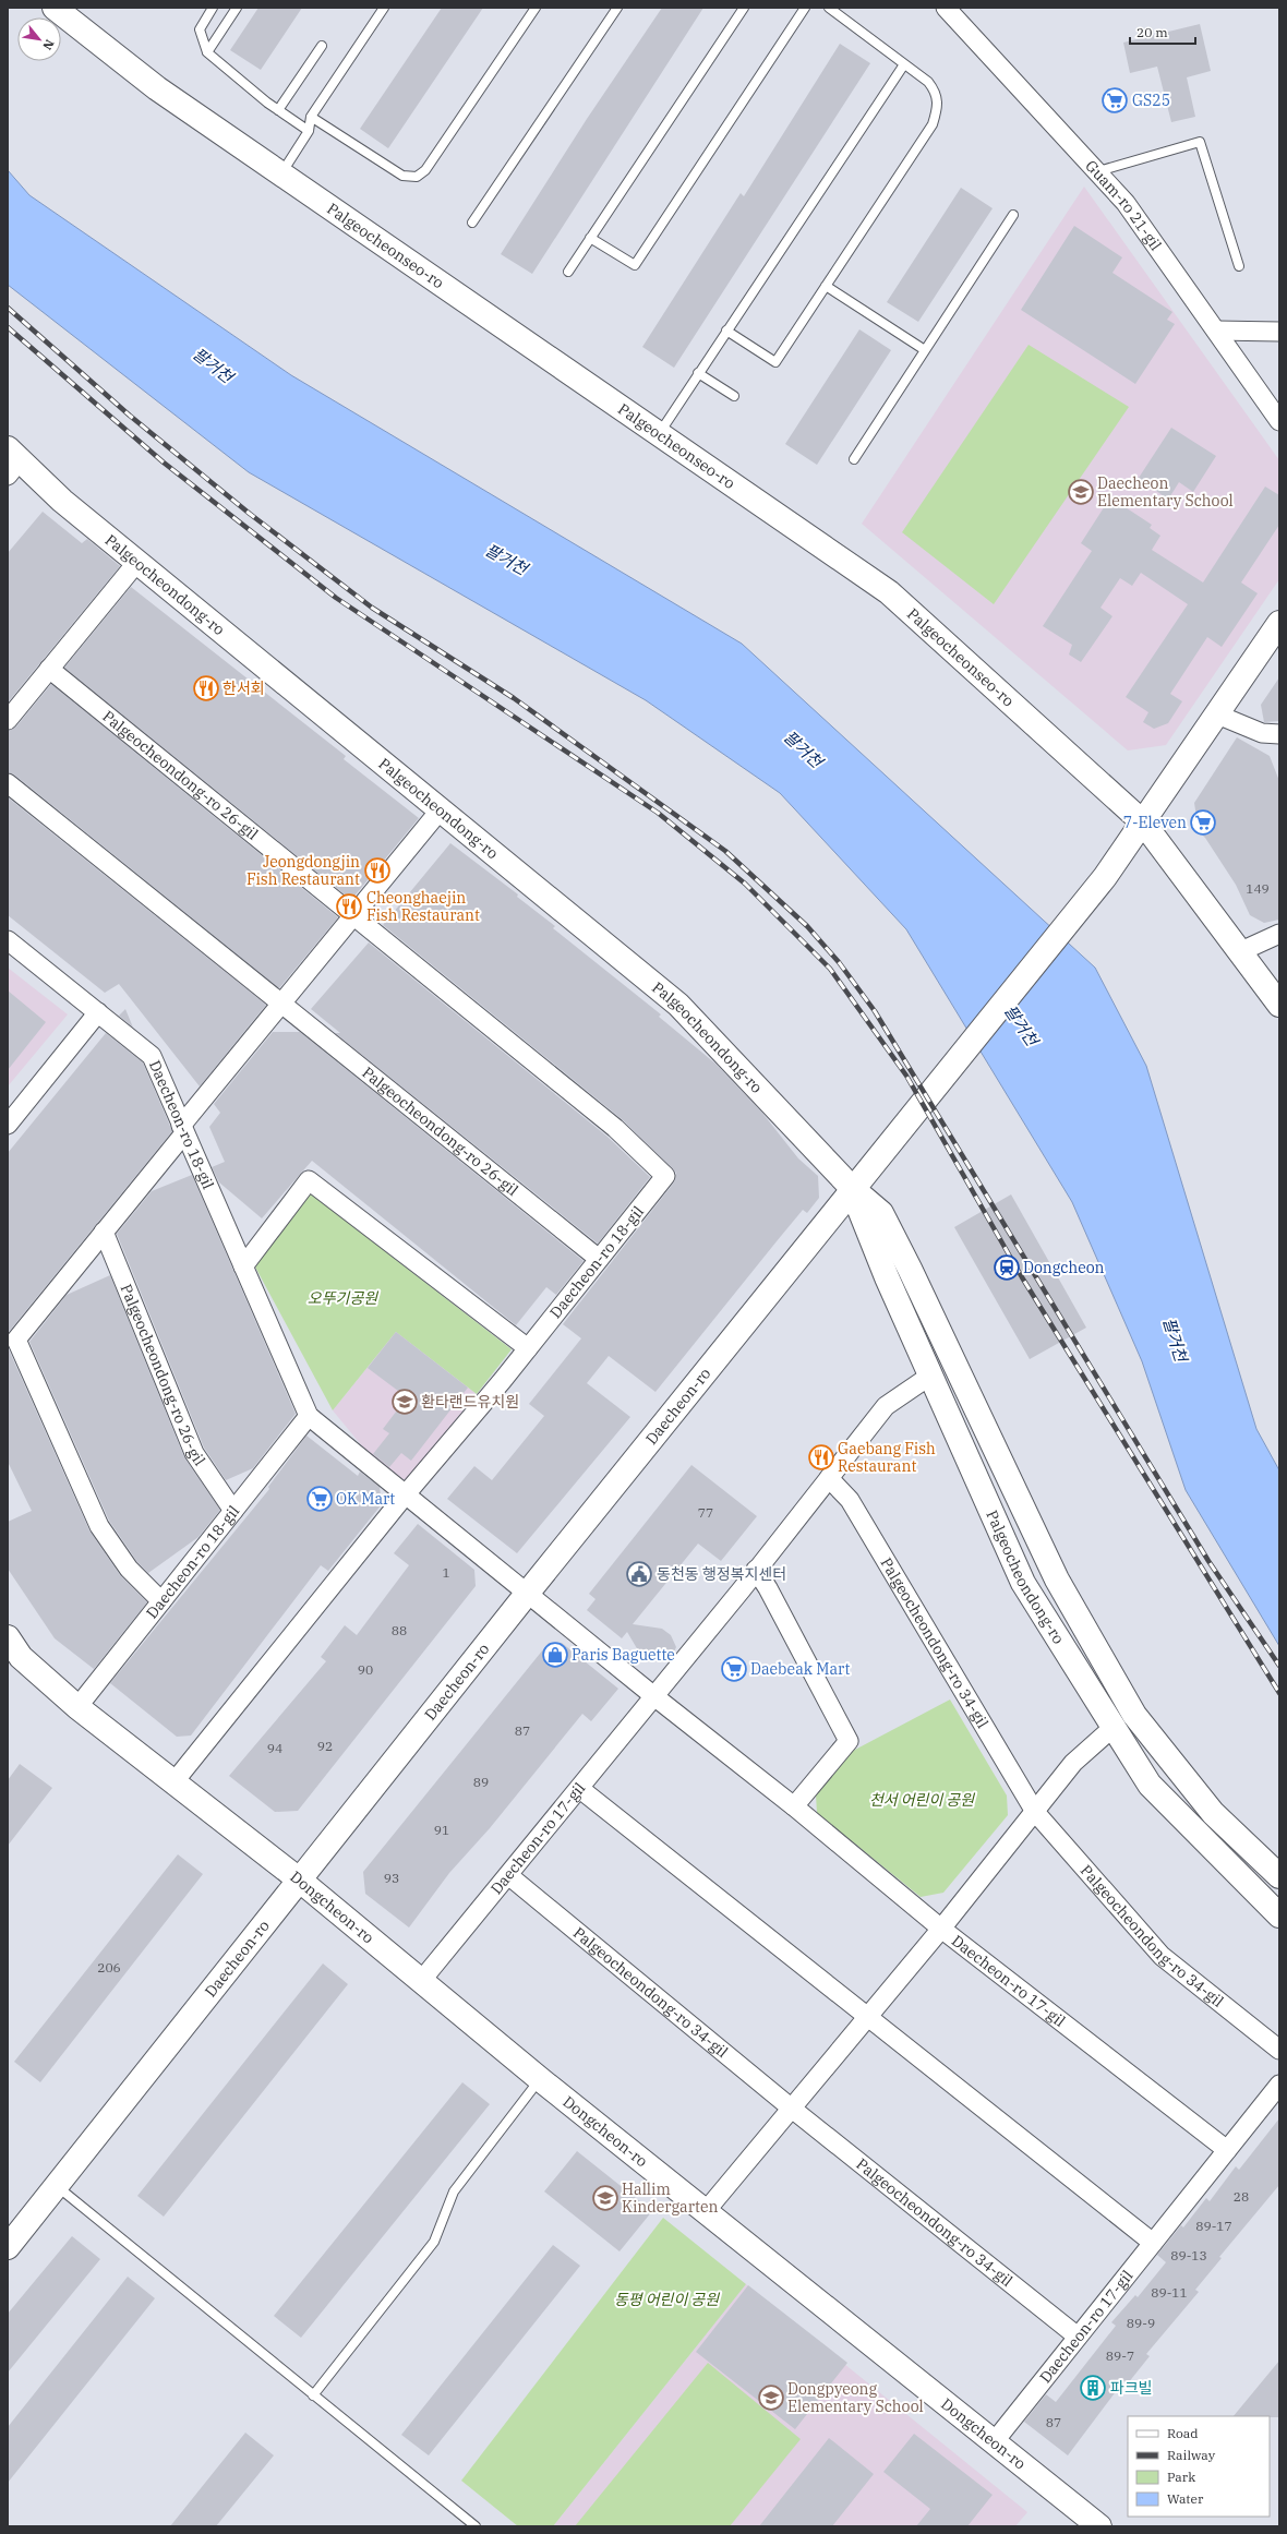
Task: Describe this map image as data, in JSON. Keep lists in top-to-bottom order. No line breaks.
{"streets":{"main road":["Palgeocheonseo-ro","Palgeocheondong-ro","Daecheon-ro","Dongcheon-ro"],"street":["Guam-ro 21-gil","Palgeocheondong-ro 26-gil","Daecheon-ro 18-gil","Palgeocheondong-ro 34-gil","Daecheon-ro 17-gil"]},"crossings":[["Palgeocheonseo-ro","Daecheon-ro"],["Palgeocheondong-ro","Daecheon-ro"],["Palgeocheondong-ro","Daecheon-ro 17-gil"],["Palgeocheondong-ro 26-gil","Daecheon-ro 18-gil"],["Daecheon-ro 18-gil","Daecheon-ro"],["Daecheon-ro 18-gil","Daecheon-ro 17-gil"],["Daecheon-ro 18-gil","Dongcheon-ro"],["Daecheon-ro","Daecheon-ro 17-gil"],["Daecheon-ro","Dongcheon-ro"],["Palgeocheondong-ro 34-gil","Daecheon-ro 17-gil"],["Daecheon-ro 17-gil","Dongcheon-ro"]],"water":["팔거천"],"parks":["오뚜기공원","천서 어린이 공원","동평 어린이 공원"],"places":{"supermarket":["GS25","7-Eleven","OK Mart","Daebeak Mart"],"school or university":["Daecheon Elementary School","환타랜드유치원","Hallim Kindergarten","Dongpyeong Elementary School"],"restaurant":["한서회","Jeongdongjin Fish Restaurant","Cheonghaejin Fish Restaurant","Gaebang Fish Restaurant"],"station":["Dongcheon"],"public building":["동천동 행정복지센터"],"shop":["Paris Baguette"],"building":["파크빌"]},"house_numbers":["149","77","1","88","90","87","92","94","89","91","93","206","28","89-17","89-13","89-11","89-9","89-7","87"],"legend":["Road","Railway","Park","Water"],"scale_bar":"20 m","north":"bottom right"}
